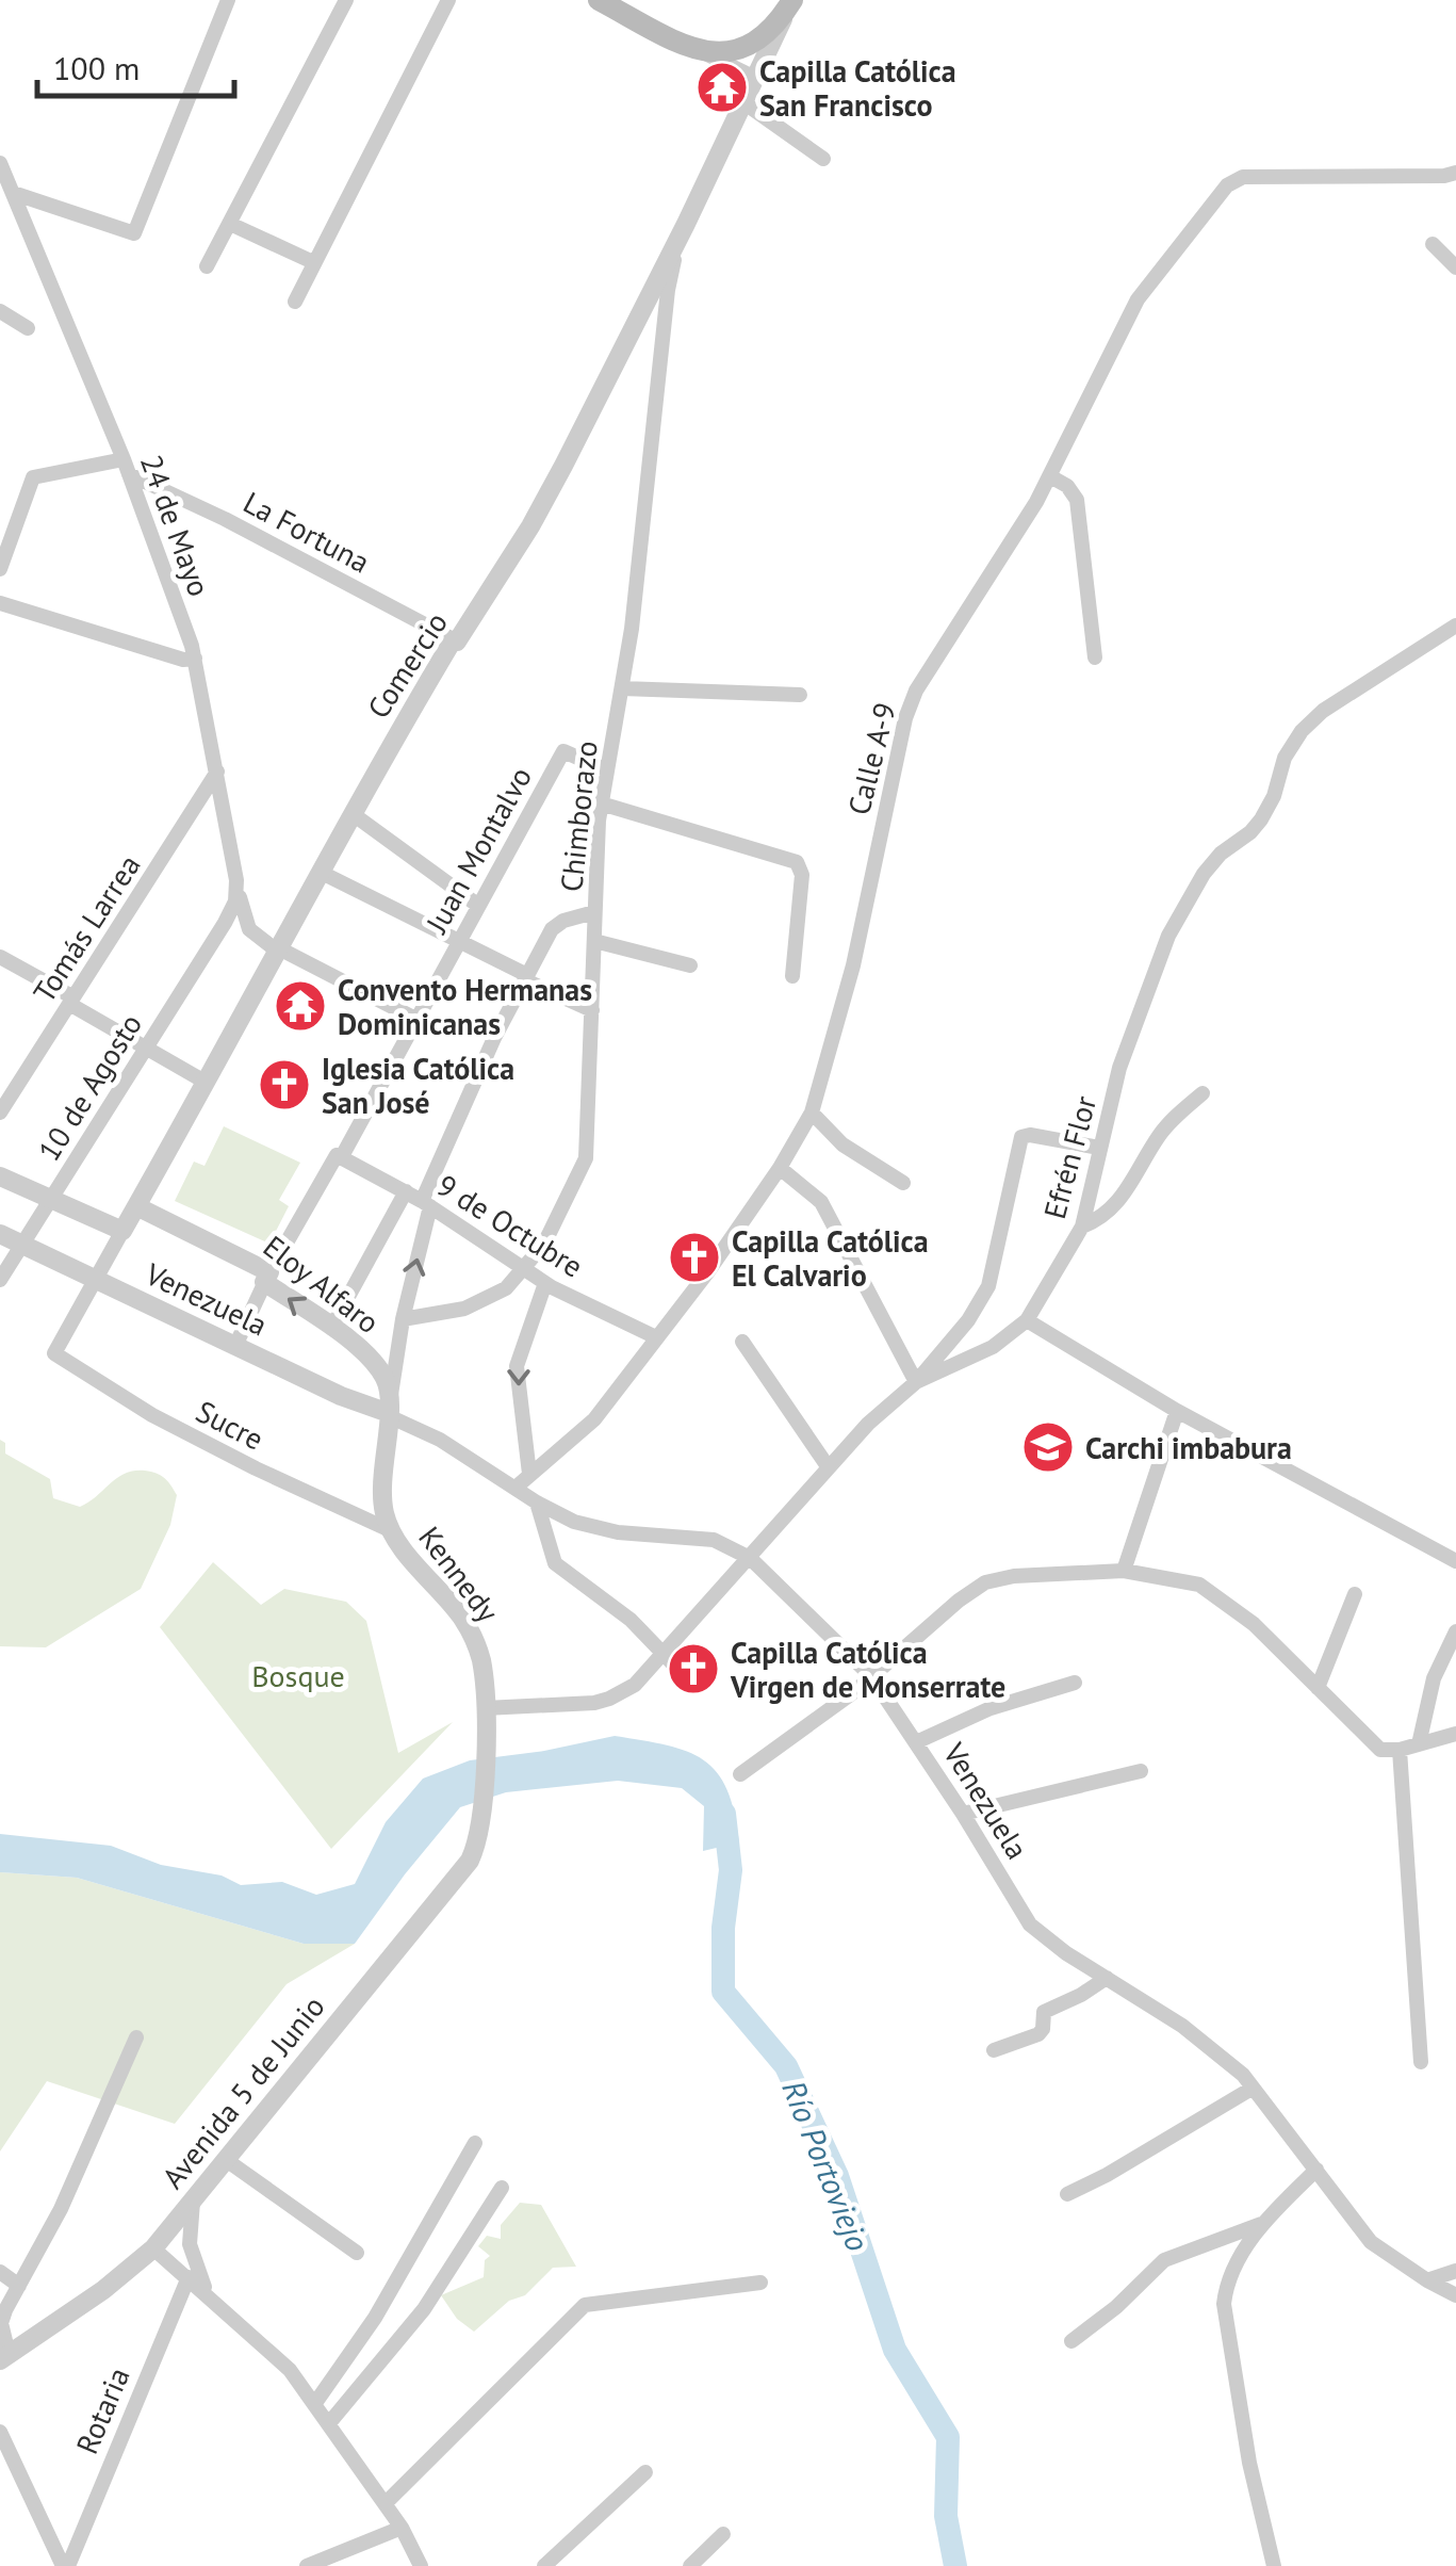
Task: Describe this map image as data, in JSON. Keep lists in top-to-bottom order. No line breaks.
{"streets":{"street":["24 de Mayo","La Fortuna","Comercio","Calle A-9","Chimborazo","Juan Montalvo","Tomás Larrea","10 de Agosto","Efrén Flor","9 de Octubre","Eloy Alfaro","Venezuela","Sucre","Kennedy","Avenida 5 de Junio","Rotaria"]},"crossings":[["24 de Mayo","La Fortuna"],["24 de Mayo","Tomás Larrea"],["24 de Mayo","10 de Agosto"],["La Fortuna","Comercio"],["Comercio","Chimborazo"],["Comercio","Eloy Alfaro"],["Comercio","Venezuela"],["Comercio","Sucre"],["Calle A-9","9 de Octubre"],["Calle A-9","Venezuela"],["Chimborazo","Juan Montalvo"],["Chimborazo","9 de Octubre"],["Juan Montalvo","9 de Octubre"],["Juan Montalvo","Eloy Alfaro"],["Juan Montalvo","Venezuela"],["10 de Agosto","Venezuela"],["Efrén Flor","Venezuela"],["Efrén Flor","Kennedy"],["Eloy Alfaro","Venezuela"],["Eloy Alfaro","Kennedy"],["Venezuela","Kennedy"],["Sucre","Kennedy"],["Kennedy","Avenida 5 de Junio"]],"water":["Río Portoviejo"],"parks":["Bosque"],"places":{"temple":["Capilla Católica San Francisco","Convento Hermanas Dominicanas"],"church":["Iglesia Católica San José","Capilla Católica El Calvario","Capilla Católica Virgen de Monserrate"],"school or university":["Carchi imbabura"]},"scale_bar":"100 m"}
